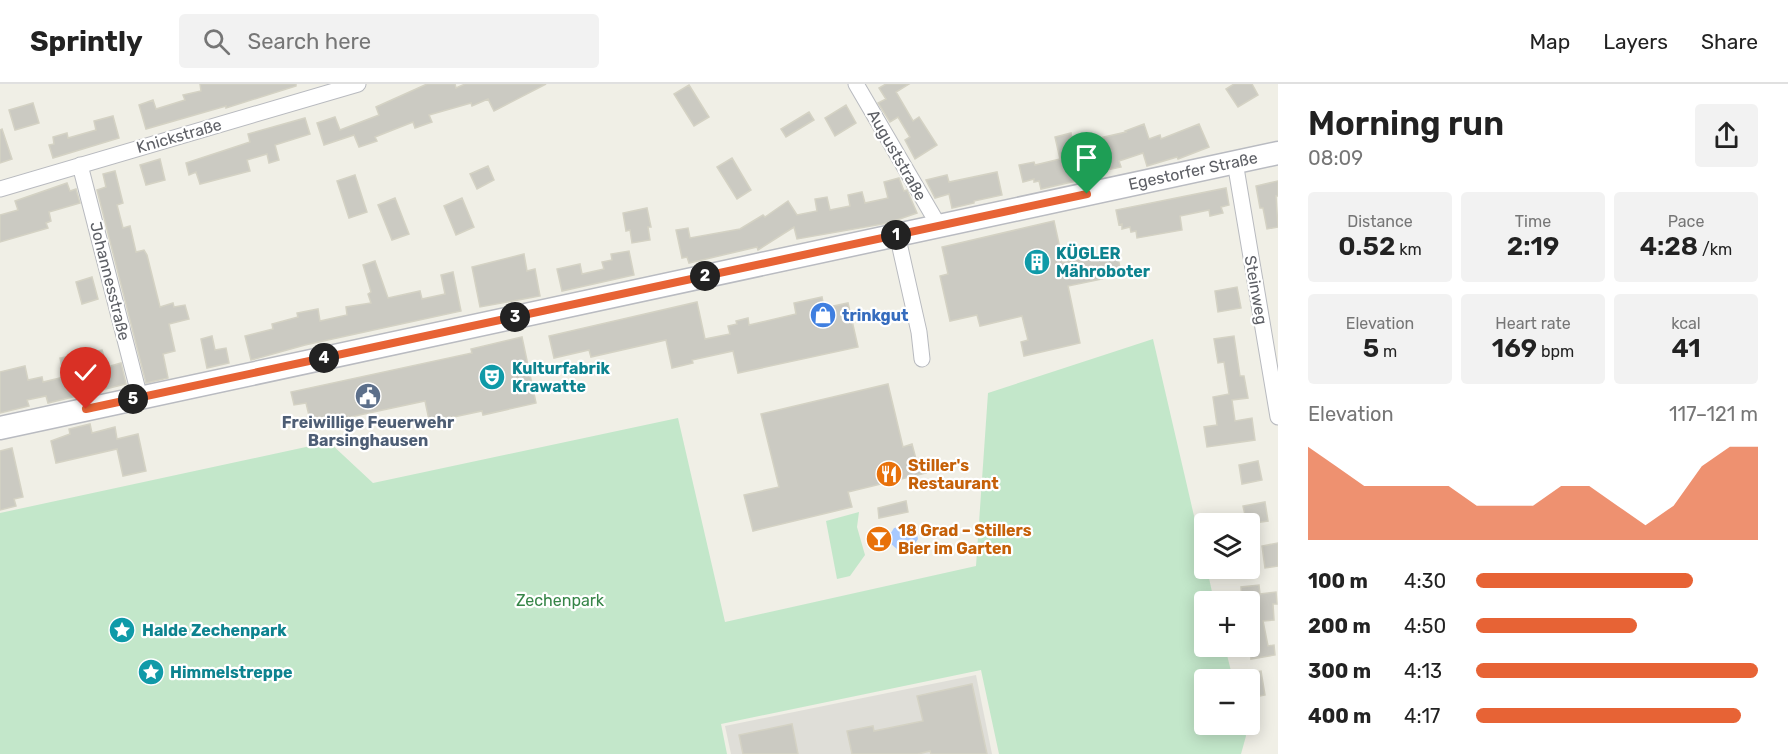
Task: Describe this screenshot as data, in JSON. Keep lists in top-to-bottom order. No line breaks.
{"streets":{"main road":["Egestorfer Straße"],"street":["Knickstraße","Auguststraße","Johannesstraße","Steinweg"]},"crossings":[["Knickstraße","Johannesstraße"],["Auguststraße","Egestorfer Straße"],["Egestorfer Straße","Johannesstraße"],["Egestorfer Straße","Steinweg"]],"parks":["Zechenpark"],"places":{"building":["KÜGLER Mähroboter"],"shop":["trinkgut"],"theatre":["Kulturfabrik Krawatte"],"public building":["Freiwillige Feuerwehr Barsinghausen"],"restaurant":["Stiller's Restaurant"],"bar":["18 Grad – Stillers Bier im Garten"],"place":["Halde Zechenpark","Himmelstreppe"]},"page":{"header":"Sprintly","search":"Search here","nav":["Map","Layers","Share"],"heading":["Morning run","08:09"],"stats":[["Distance","0.52 km"],["Time","2:19"],["Pace","4:28 /km"],["Elevation","5 m"],["Heart rate","169 bpm"],["kcal","41"]],"pins":["1","2","3","4","5"],"chart":["Elevation","117–121 m"],"map_buttons":["+","−"],"list":[{"name":"100 m","note":"4:30"},{"name":"200 m","note":"4:50"},{"name":"300 m","note":"4:13"},{"name":"400 m","note":"4:17"}]}}
